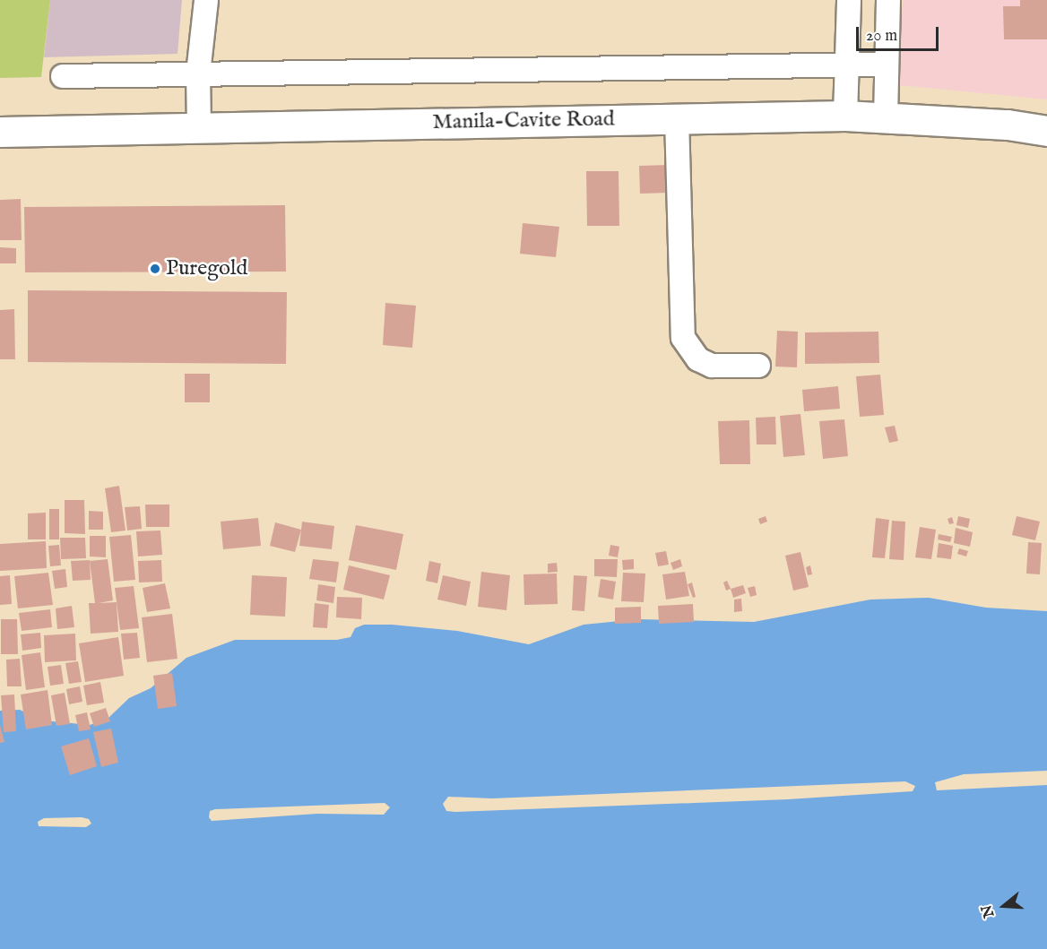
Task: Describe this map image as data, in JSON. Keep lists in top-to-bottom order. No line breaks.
{"streets":{"main road":["Manila-Cavite Road"]},"places":["Puregold"],"scale_bar":"20 m","north":"left"}
